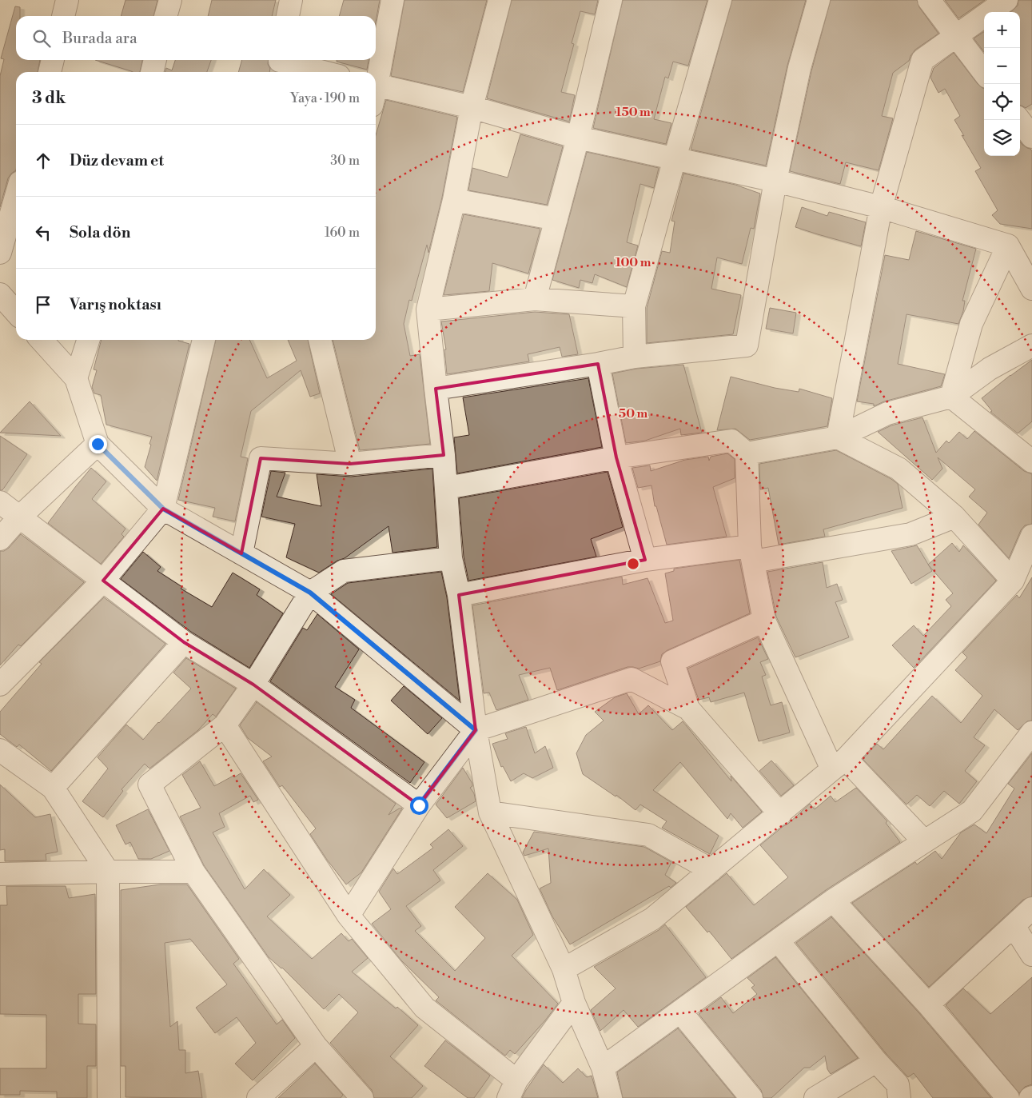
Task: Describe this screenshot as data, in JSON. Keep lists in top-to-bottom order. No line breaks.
{"page":{"map_buttons":["+","−"],"search":"Burada ara","heading":["3 dk","Yaya · 190 m"],"list":[["Düz devam et","30 m"],["Sola dön","160 m"],"Varış noktası"]},"rings":["150 m","100 m","50 m"]}
